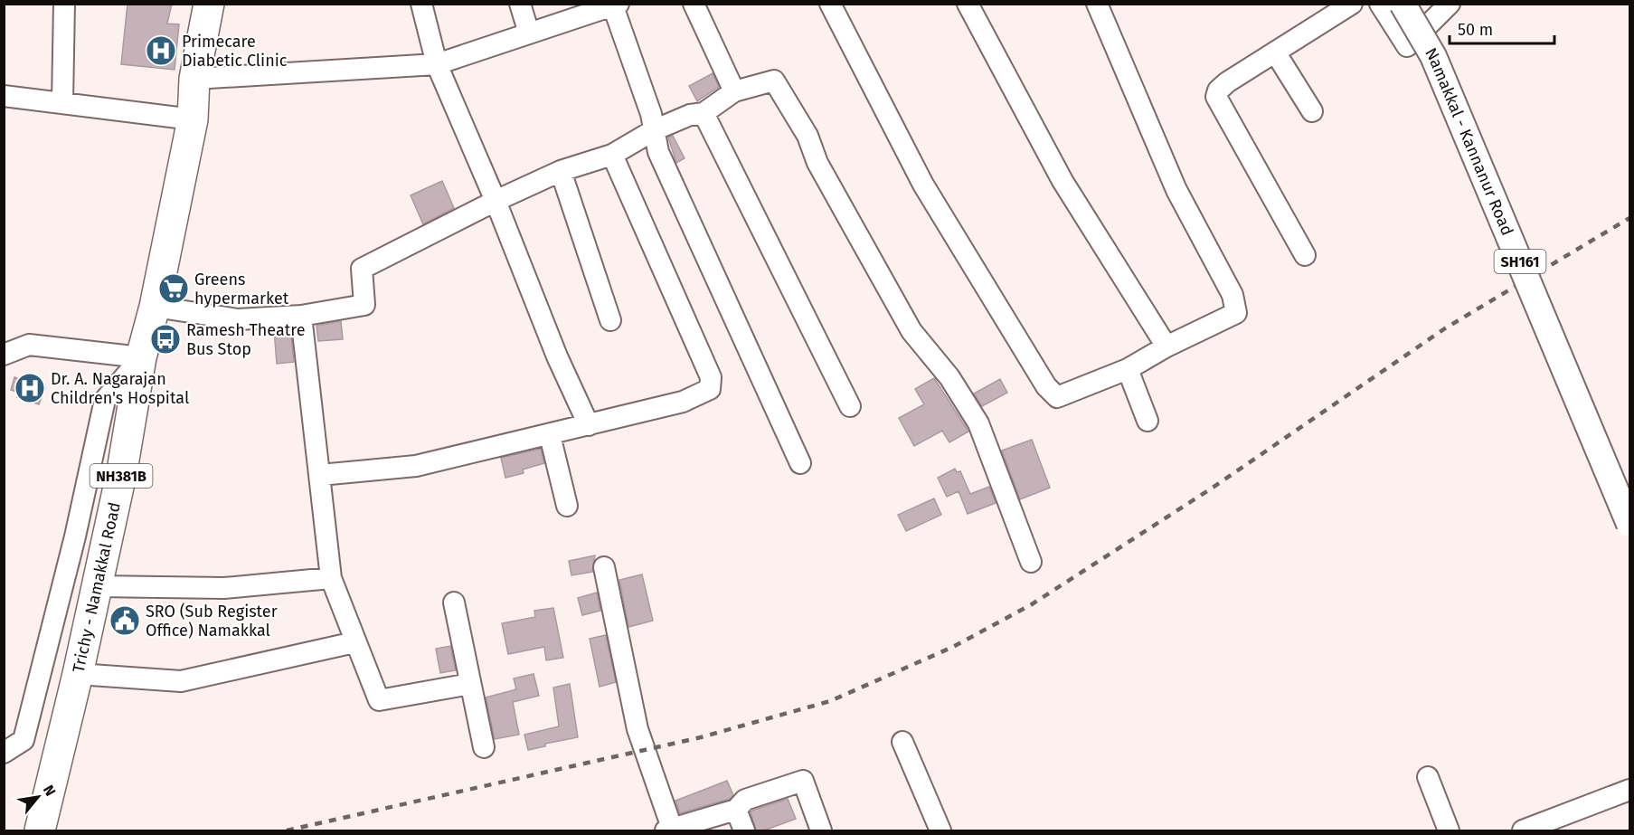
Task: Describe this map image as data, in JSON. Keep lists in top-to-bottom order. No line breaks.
{"streets":{"highway":["NH381B","Trichy - Namakkal Road"],"main road":["Namakkal - Kannanur Road","SH161"]},"places":{"hospital":["Primecare Diabetic Clinic","Dr. A. Nagarajan Children's Hospital"],"supermarket":["Greens hypermarket"],"bus stop":["Ramesh Theatre Bus Stop"],"public building":["SRO (Sub Register Office) Namakkal"]},"scale_bar":"50 m","north":"top right"}
